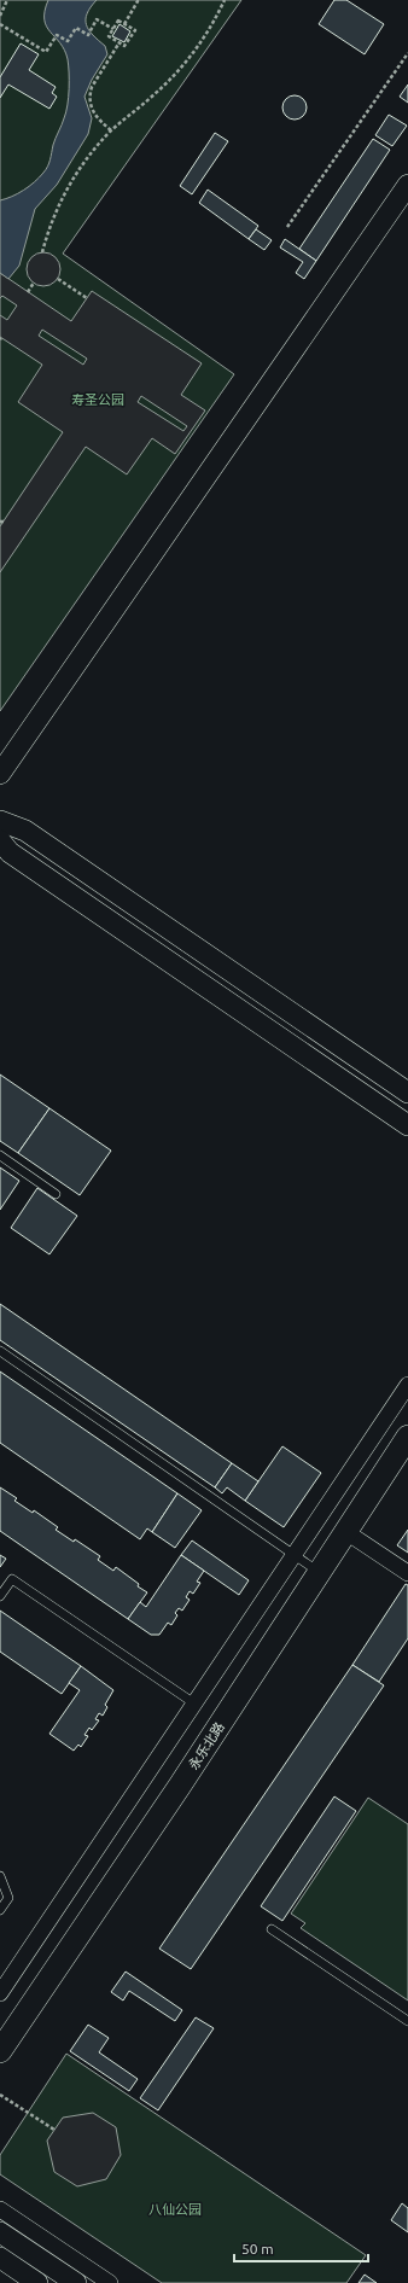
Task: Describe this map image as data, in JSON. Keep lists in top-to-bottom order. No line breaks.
{"streets":{"main road":["永乐北路"]},"parks":["寿圣公园","八仙公园"],"scale_bar":"50 m"}
